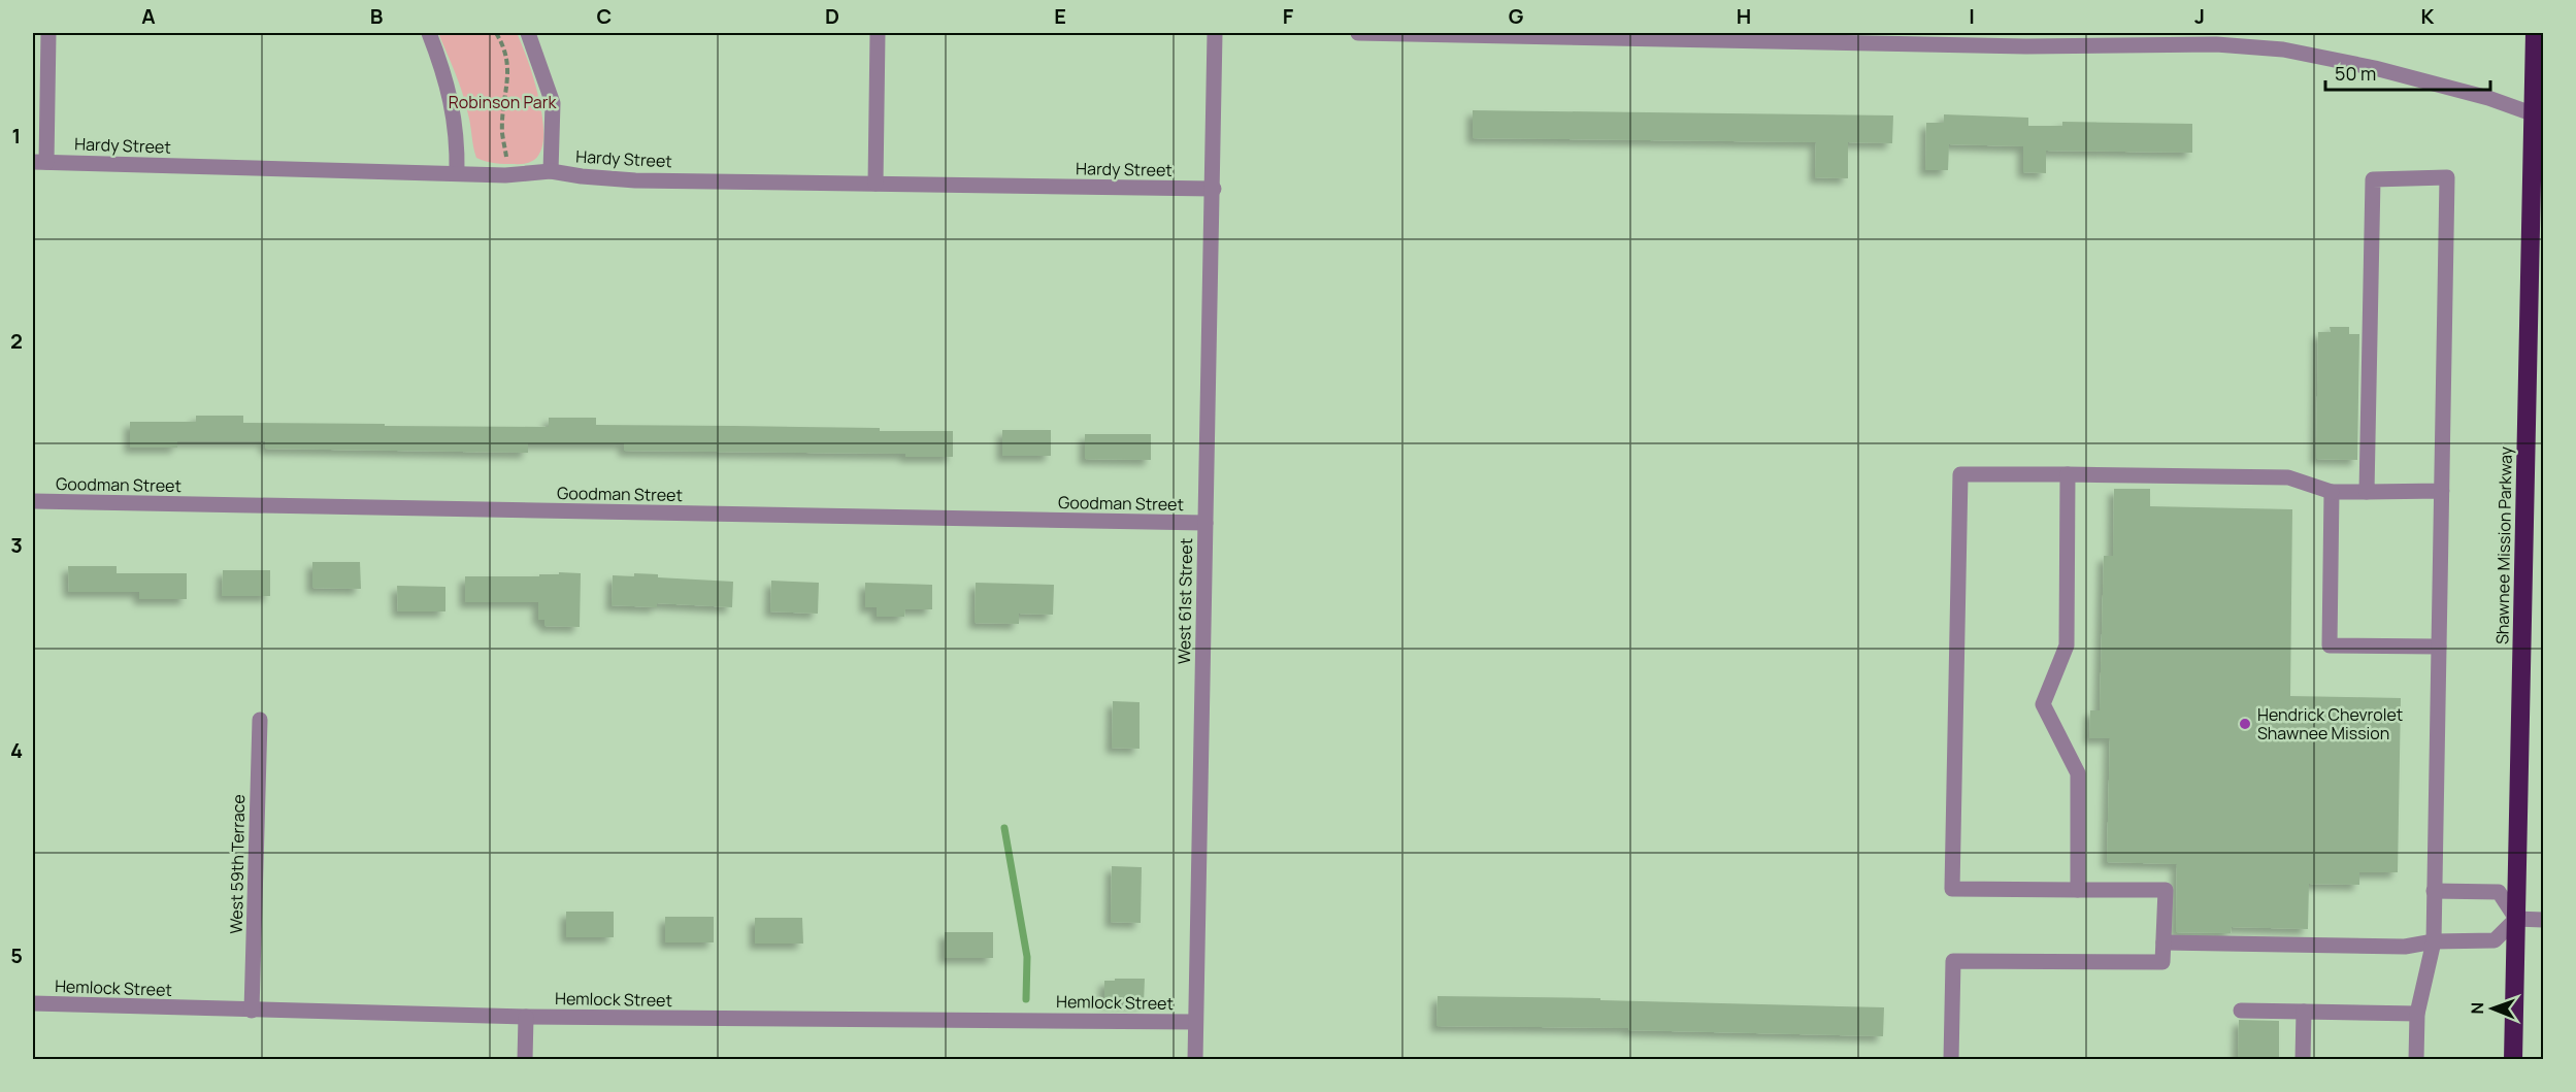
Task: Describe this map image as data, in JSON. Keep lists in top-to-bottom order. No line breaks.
{"streets":{"highway":["Shawnee Mission Parkway"],"street":["Hardy Street","Goodman Street","West 61st Street","West 59th Terrace","Hemlock Street"]},"crossings":[["Hardy Street","West 61st Street"],["Goodman Street","West 61st Street"],["West 61st Street","Hemlock Street"],["West 59th Terrace","Hemlock Street"]],"parks":["Robinson Park"],"places":["Hendrick Chevrolet Shawnee Mission"],"scale_bar":"50 m","north":"left","grid":{"columns":["A","B","C","D","E","F","G","H","I","J","K"],"rows":["1","2","3","4","5"]}}
